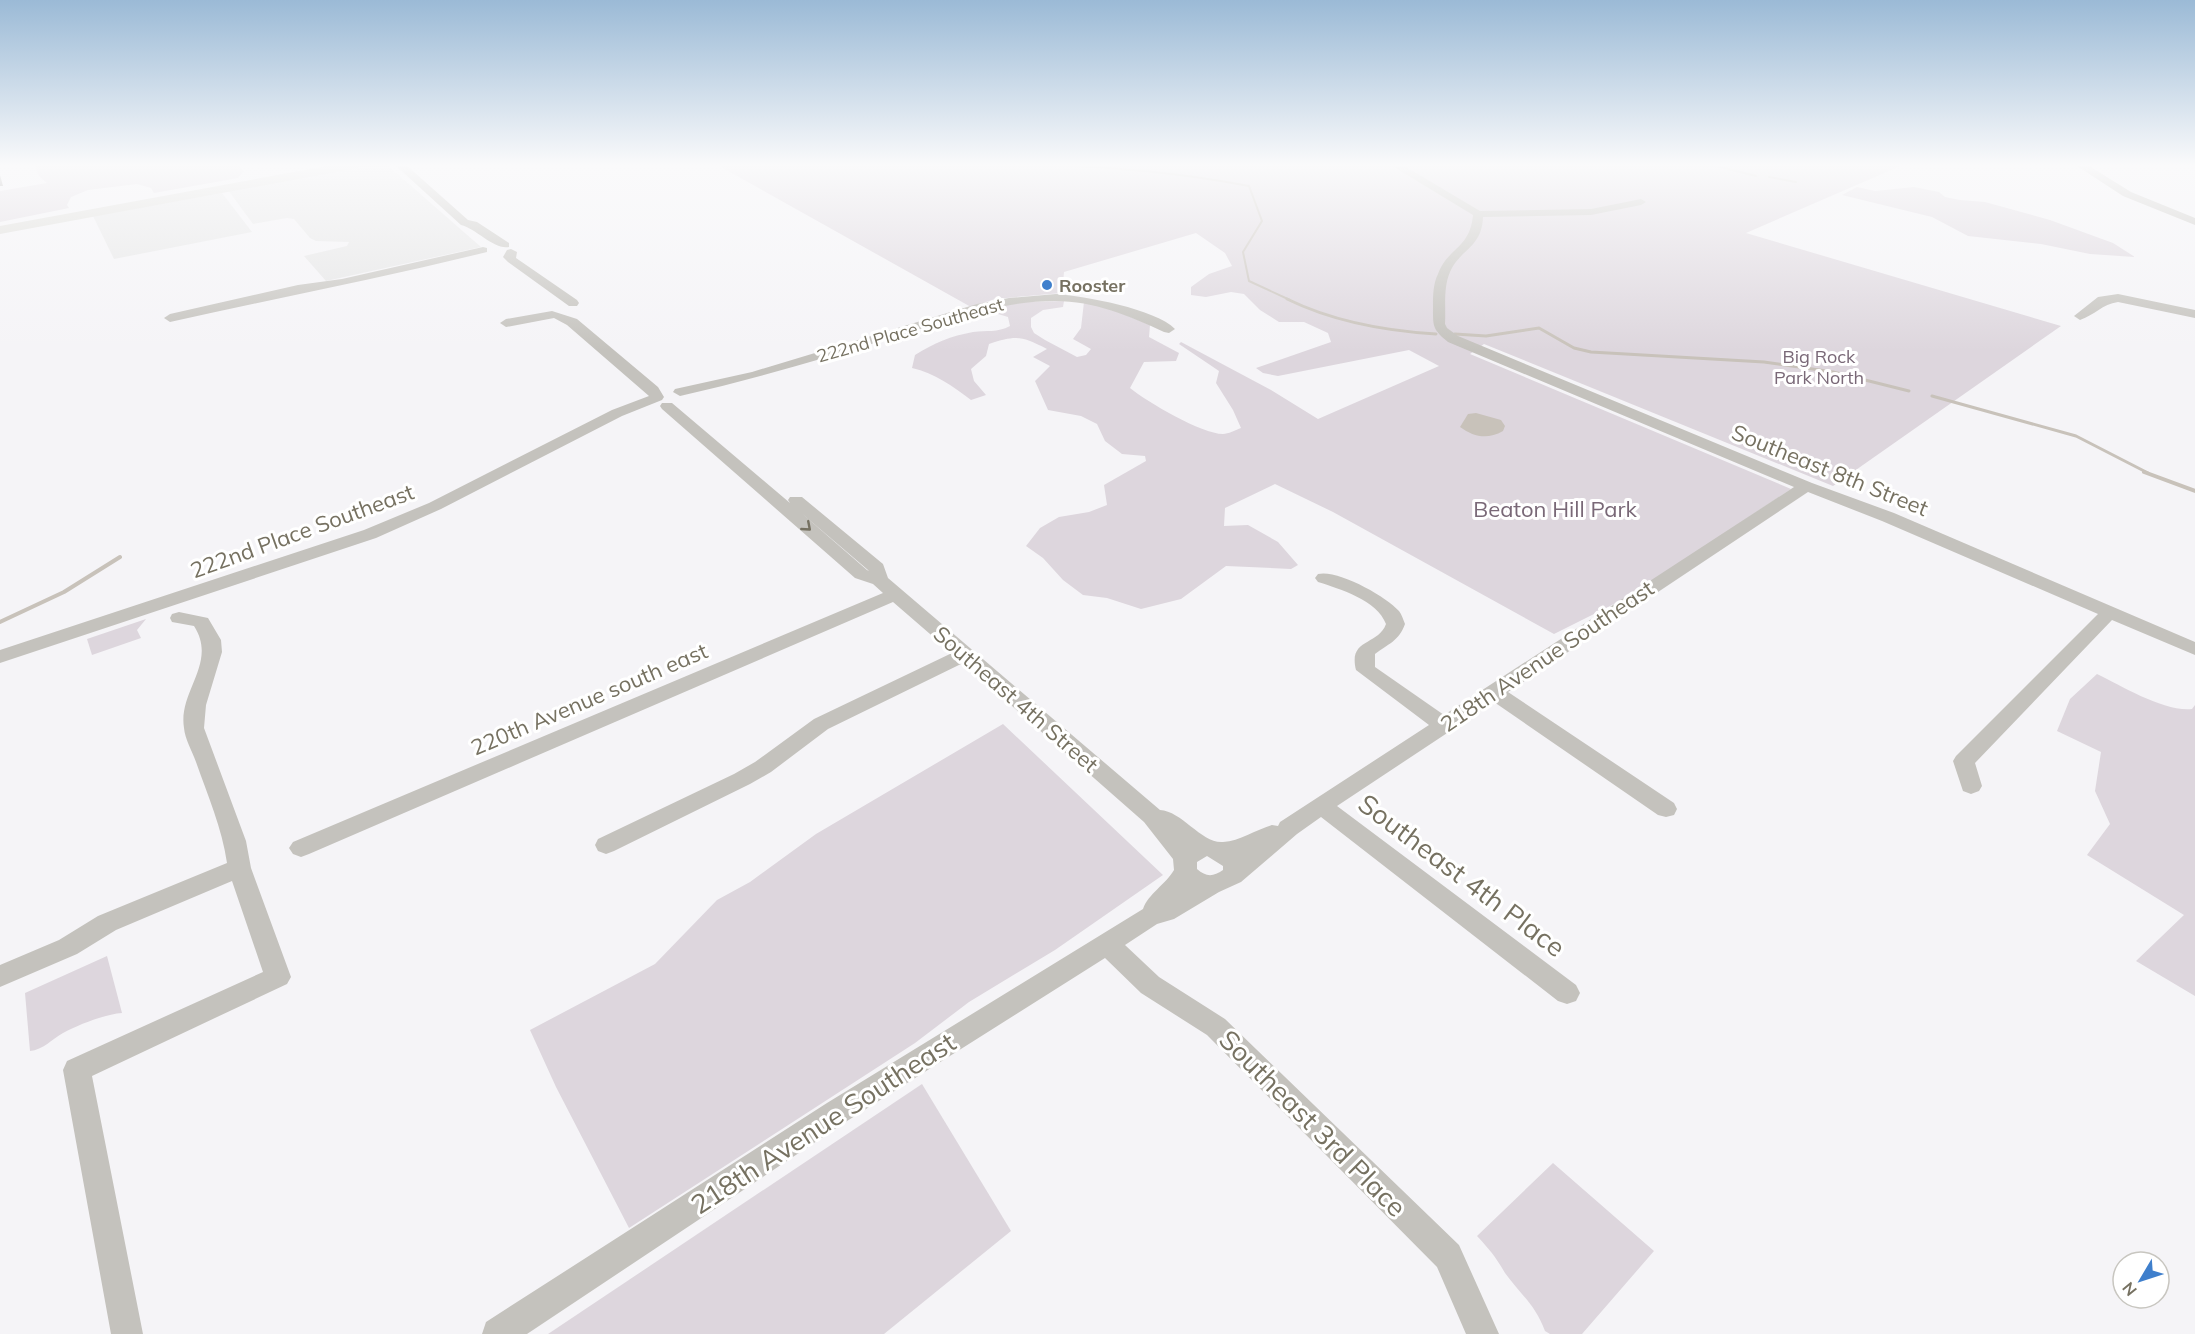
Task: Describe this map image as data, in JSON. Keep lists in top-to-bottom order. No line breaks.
{"streets":{"street":["222nd Place Southeast","Southeast 8th Street","218th Avenue Southeast","220th Avenue south east","Southeast 4th Street","Southeast 4th Place","Southeast 3rd Place"]},"crossings":[["222nd Place Southeast","Southeast 4th Street"],["Southeast 8th Street","218th Avenue Southeast"],["218th Avenue Southeast","Southeast 4th Street"],["218th Avenue Southeast","Southeast 4th Place"],["218th Avenue Southeast","Southeast 3rd Place"],["220th Avenue south east","Southeast 4th Street"]],"parks":["Big Rock Park North","Beaton Hill Park"],"places":["Rooster"],"north":"bottom left"}
